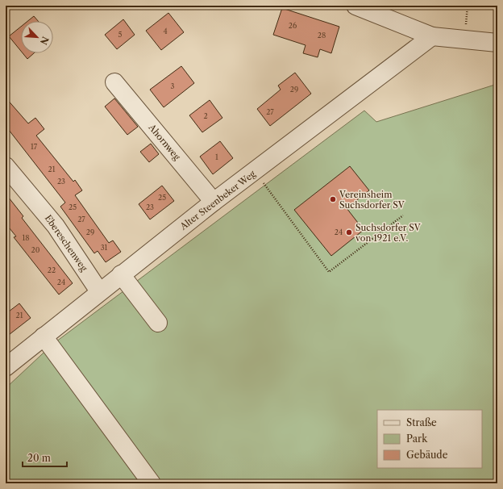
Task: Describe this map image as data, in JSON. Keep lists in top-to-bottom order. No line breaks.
{"streets":{"street":["Ahornweg","Alter Steenbeker Weg","Ebereschenweg"]},"crossings":[["Ahornweg","Alter Steenbeker Weg"],["Alter Steenbeker Weg","Ebereschenweg"]],"places":["Vereinsheim Suchsdorfer SV","Suchsdorfer SV von 1921 e.V."],"house_numbers":["26","4","5","28","3","29","27","2","17","1","21","23","25","25","23","27","29","24","18","31","20","22","24","21"],"legend":["Straße","Park","Gebäude"],"scale_bar":"20 m","north":"bottom right"}
